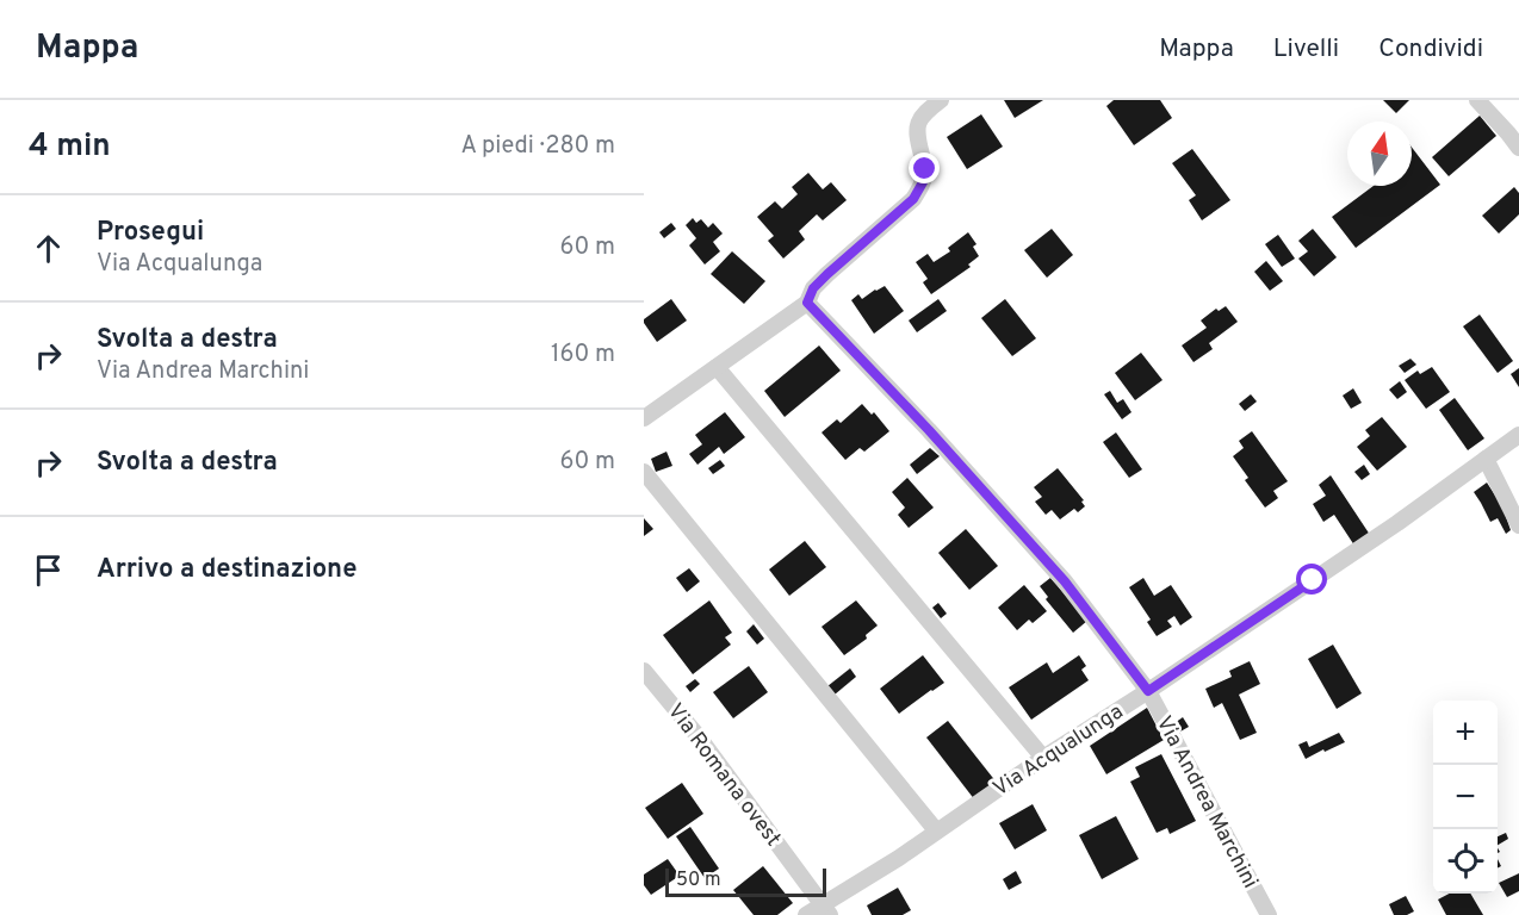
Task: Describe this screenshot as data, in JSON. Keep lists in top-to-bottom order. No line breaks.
{"streets":{"street":["Via Acqualunga","Via Romana ovest","Via Andrea Marchini"]},"crossings":[["Via Acqualunga","Via Romana ovest"],["Via Acqualunga","Via Andrea Marchini"]],"scale_bar":"50 m","north":"top","page":{"header":"Mappa","nav":["Mappa","Livelli","Condividi"],"heading":["4 min","A piedi · 280 m"],"list":[["Prosegui","Via Acqualunga","60 m"],["Svolta a destra","Via Andrea Marchini","160 m"],["Svolta a destra","60 m"],"Arrivo a destinazione"],"map_buttons":["+","−"],"scale":"50 m"}}
